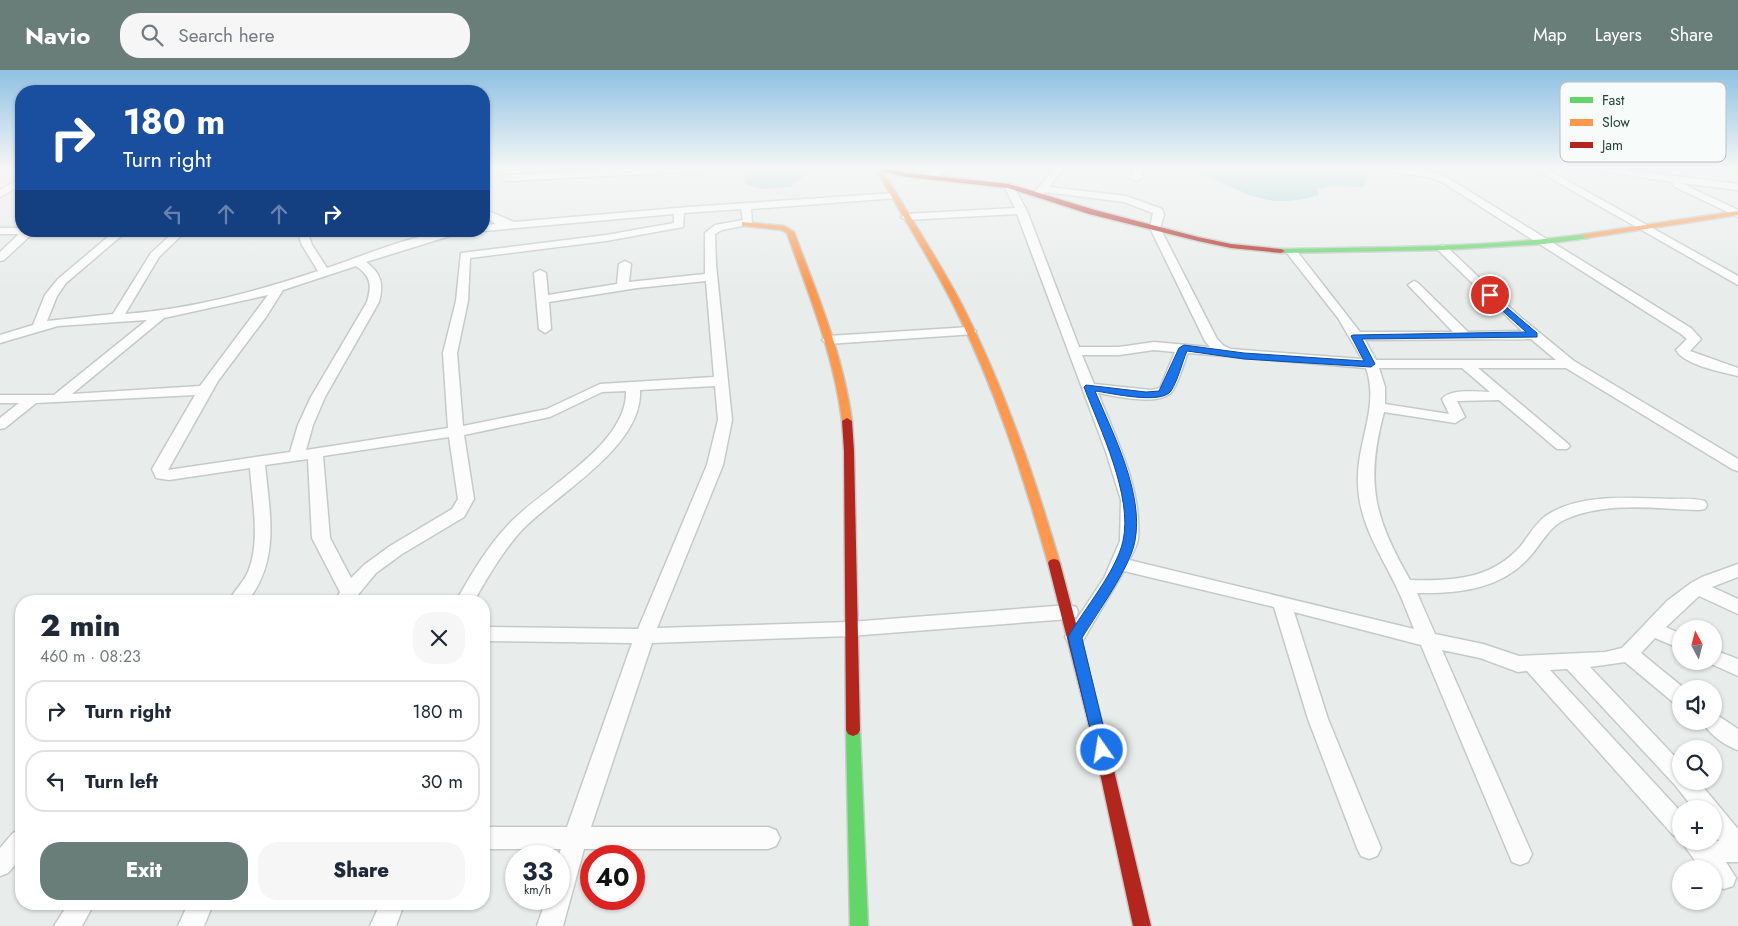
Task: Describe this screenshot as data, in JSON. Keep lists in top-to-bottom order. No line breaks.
{"legend":["Fast","Slow","Jam"],"north":"top","page":{"header":"Navio","search":"Search here","nav":["Map","Layers","Share"],"turn":["180 m","Turn right"],"heading":["2 min","460 m · 08:23"],"map_buttons":["+","−"],"list":[{"name":"Turn right","value":"180 m"},{"name":"Turn left","value":"30 m"}],"buttons":["Exit","Share"],"speed":"33 km/h","limit":"40"}}
